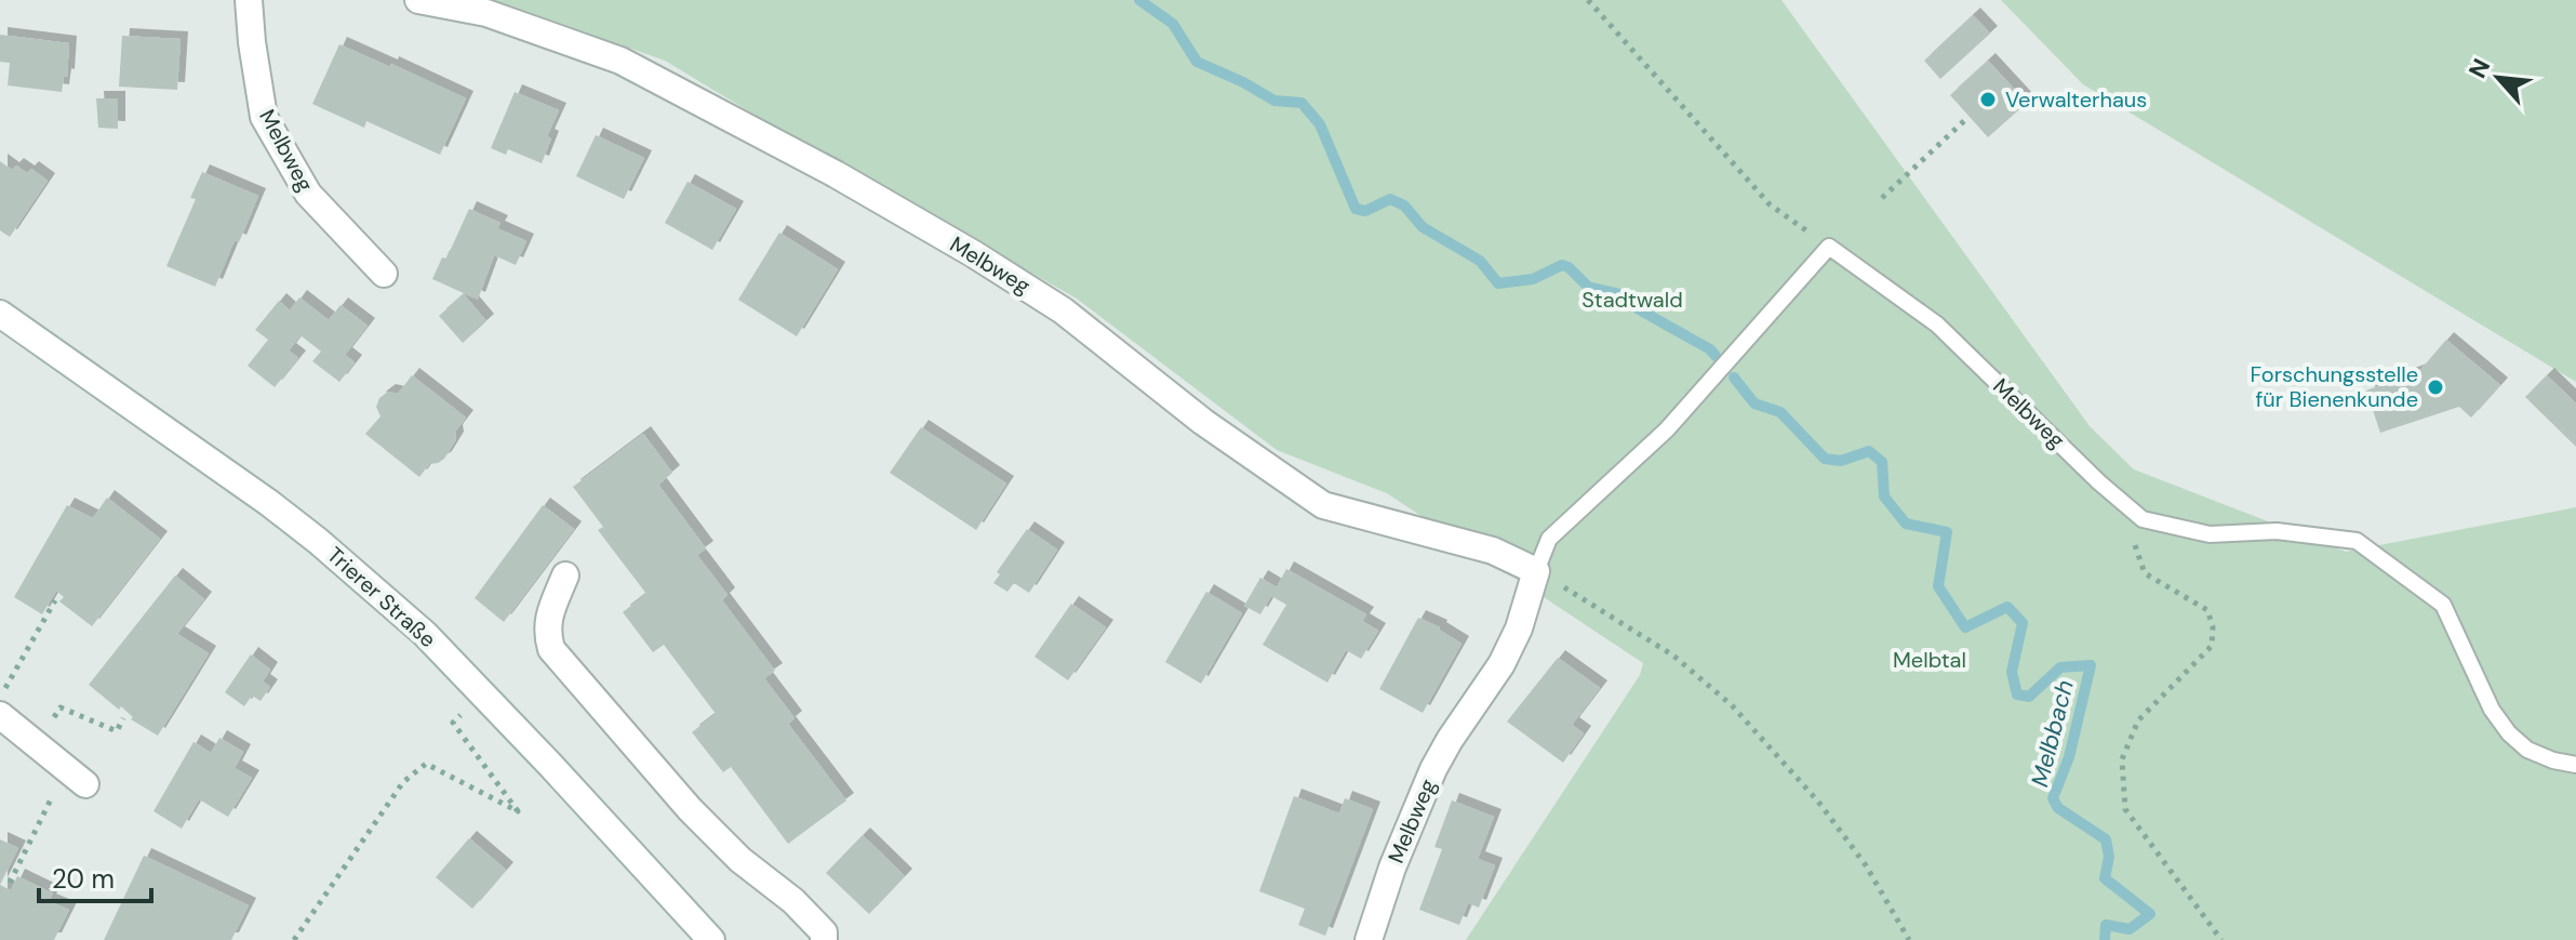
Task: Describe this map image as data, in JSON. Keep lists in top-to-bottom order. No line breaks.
{"streets":{"street":["Melbweg","Trierer Straße"]},"water":["Melbbach"],"parks":["Stadtwald","Melbtal"],"places":["Verwalterhaus","Forschungsstelle für Bienenkunde"],"scale_bar":"20 m","north":"top left"}
